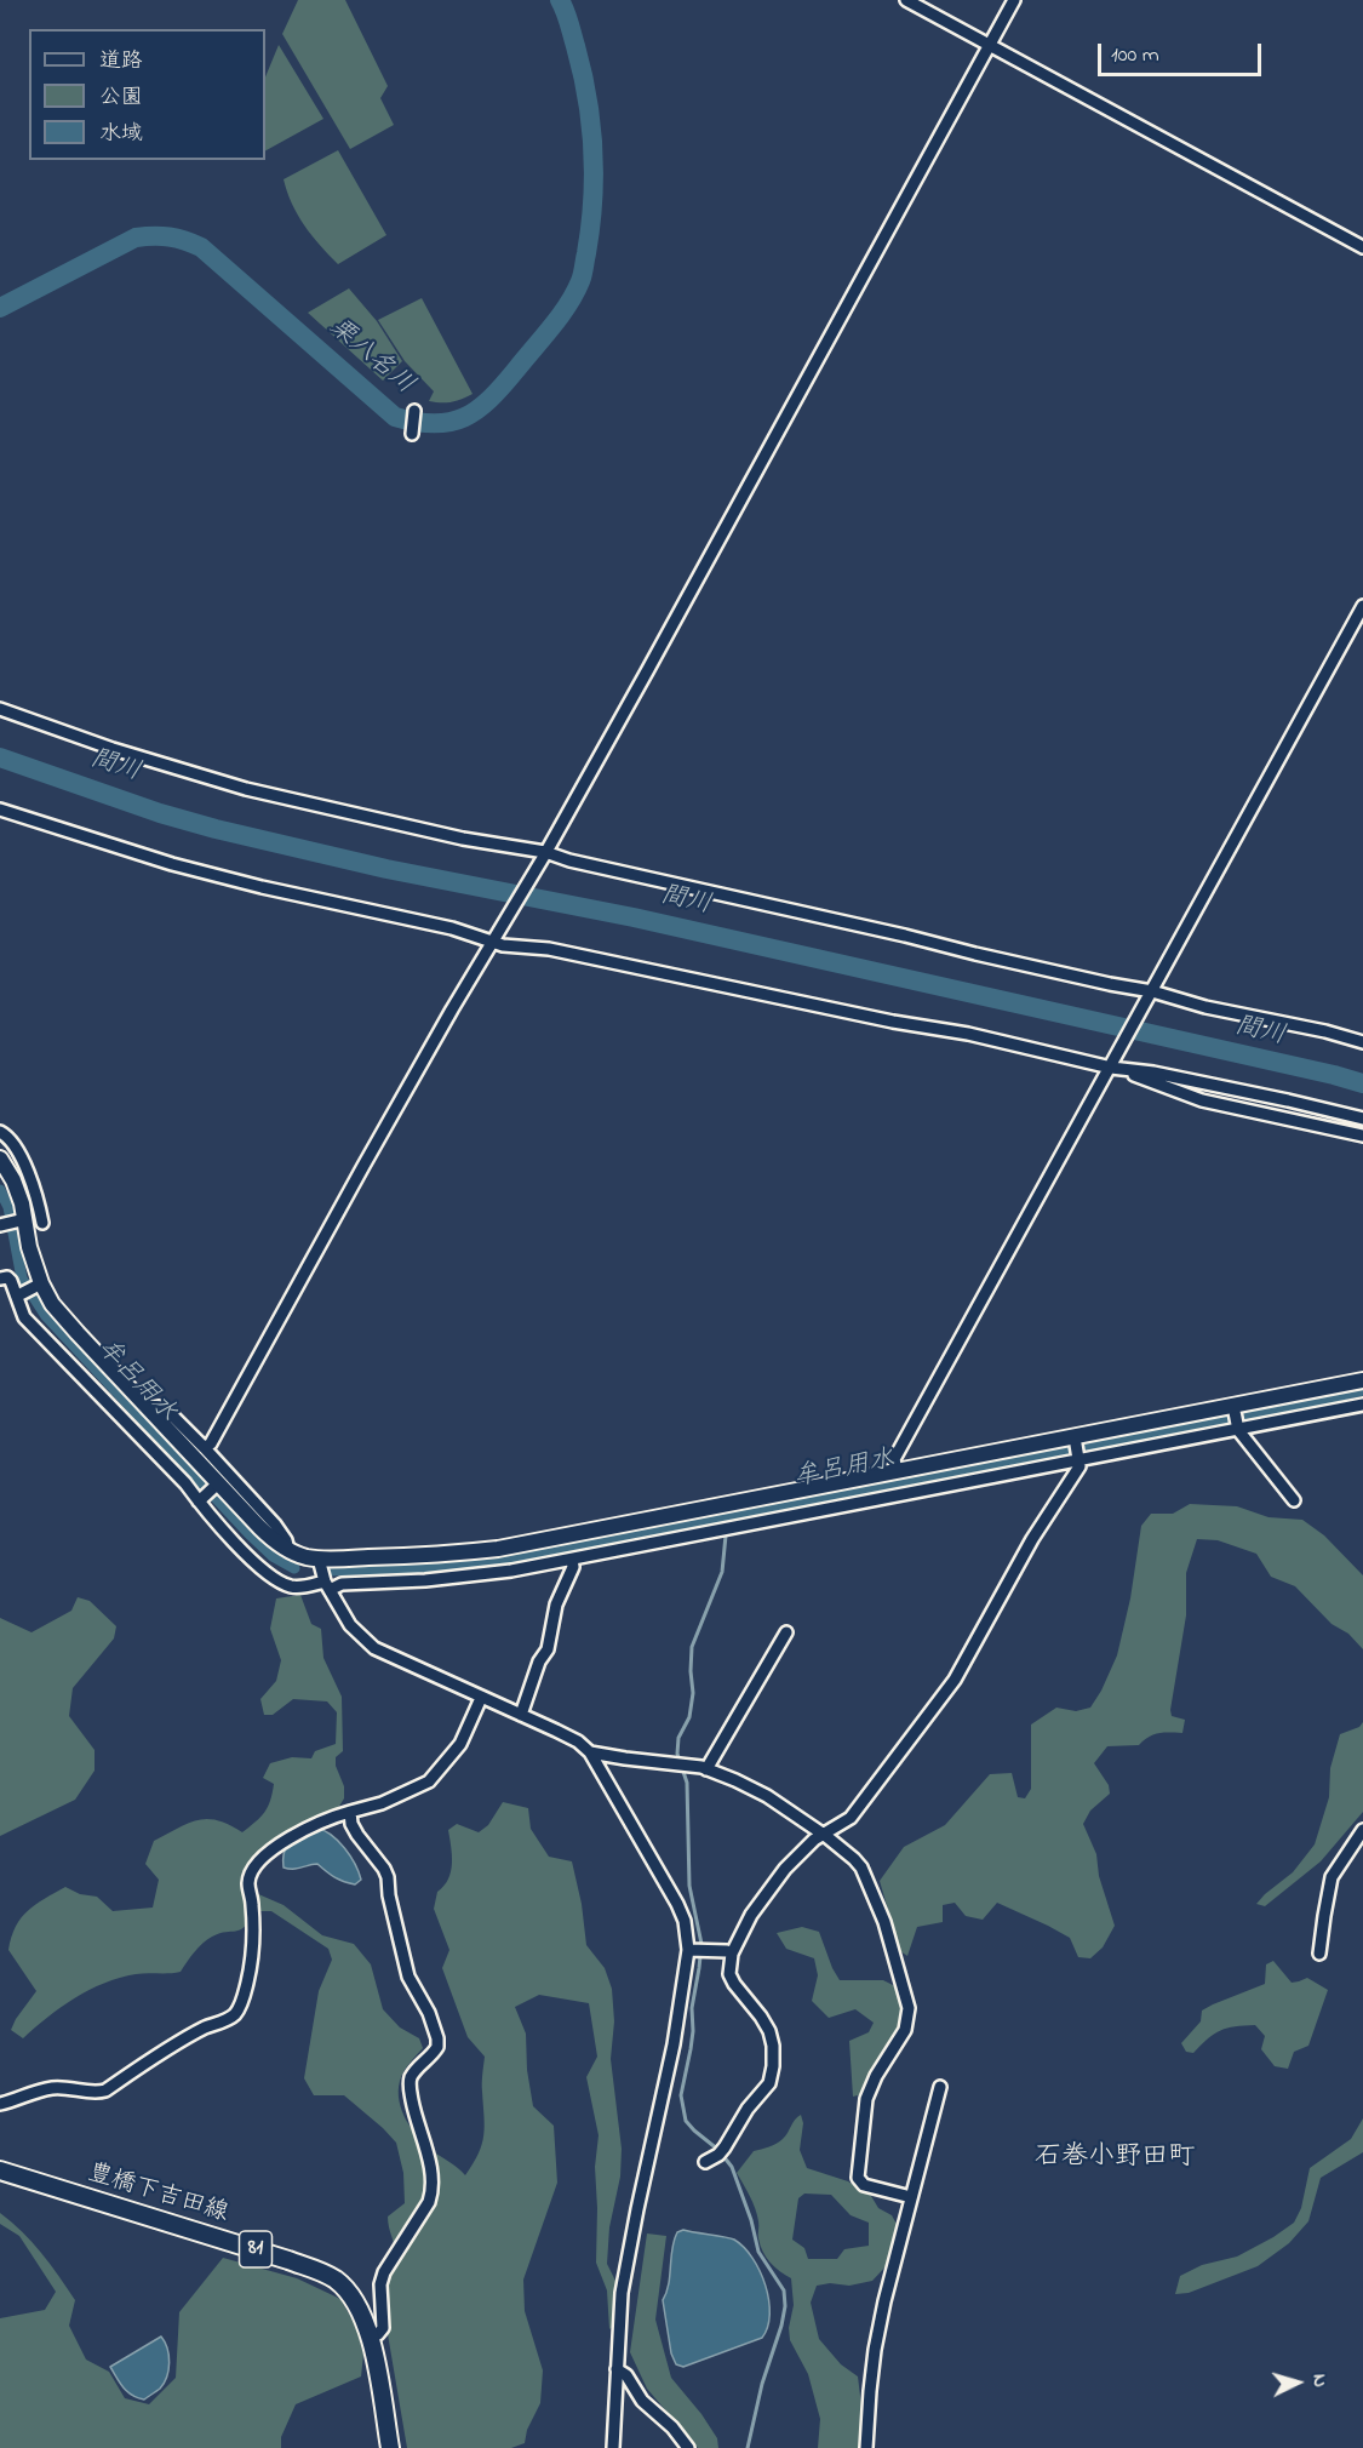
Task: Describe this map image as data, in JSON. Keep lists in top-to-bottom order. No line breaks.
{"streets":{"main road":["豊橋下吉田線","81"]},"districts":["石巻小野田町"],"water":["栗八名川","間川","牟呂用水"],"legend":["道路","公園","水域"],"scale_bar":"100 m","north":"right"}
